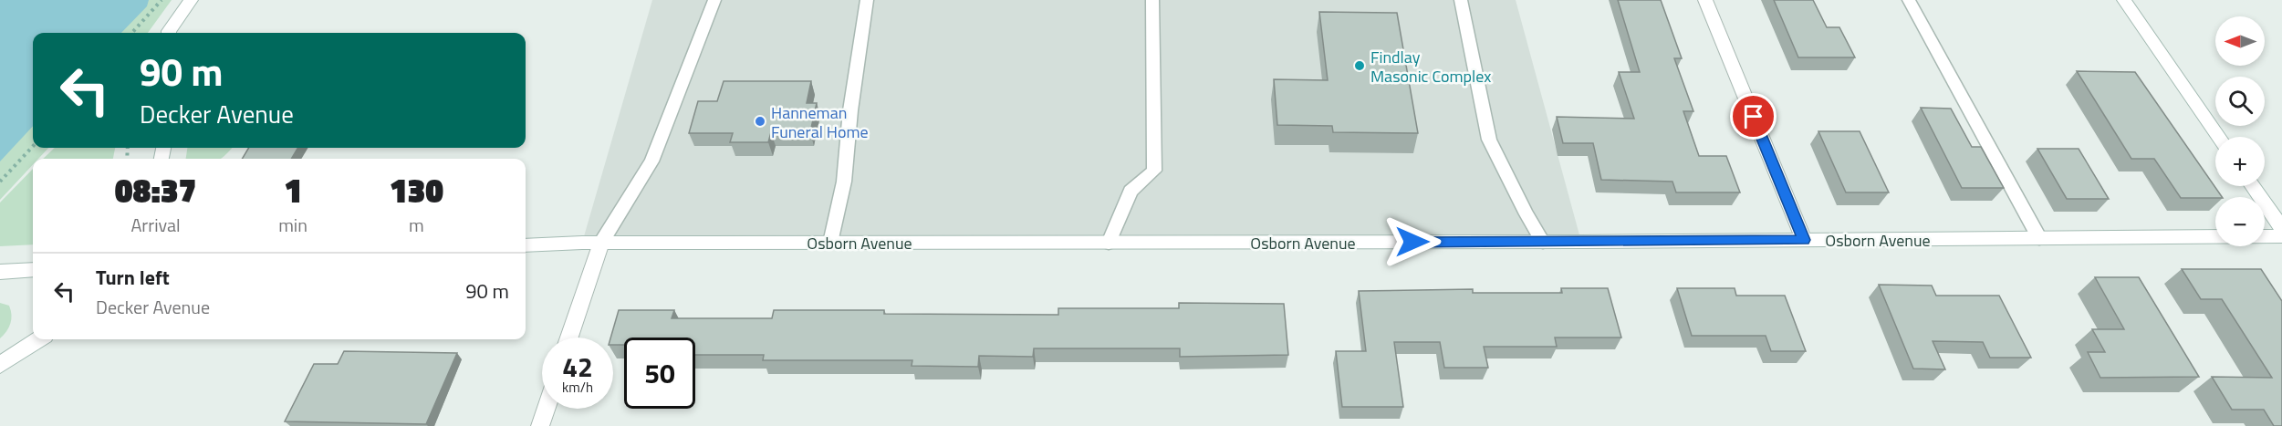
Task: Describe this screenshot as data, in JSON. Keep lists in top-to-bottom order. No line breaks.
{"streets":{"main road":["Osborn Avenue"]},"places":["Findlay Masonic Complex","Hanneman Funeral Home"],"north":"left","page":{"map_buttons":["+","−"],"turn":["90 m","Decker Avenue"],"eta":["08:37","Arrival","1","min","130","m"],"list":[{"name":"Turn left","note":"Decker Avenue","value":"90 m"}],"speed":"42 km/h","limit":"50"}}
